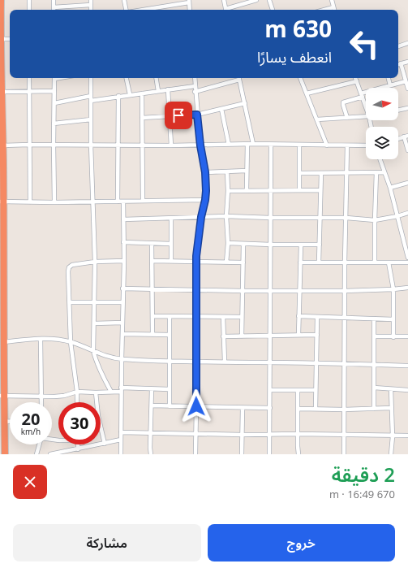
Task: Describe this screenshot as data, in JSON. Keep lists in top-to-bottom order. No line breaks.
{"north":"right","page":{"turn":["630 m","انعطف يسارًا"],"speed":"20 km/h","limit":"30","heading":["2 دقيقة","670 m · 16:49"],"buttons":["خروج","مشاركة"]}}
